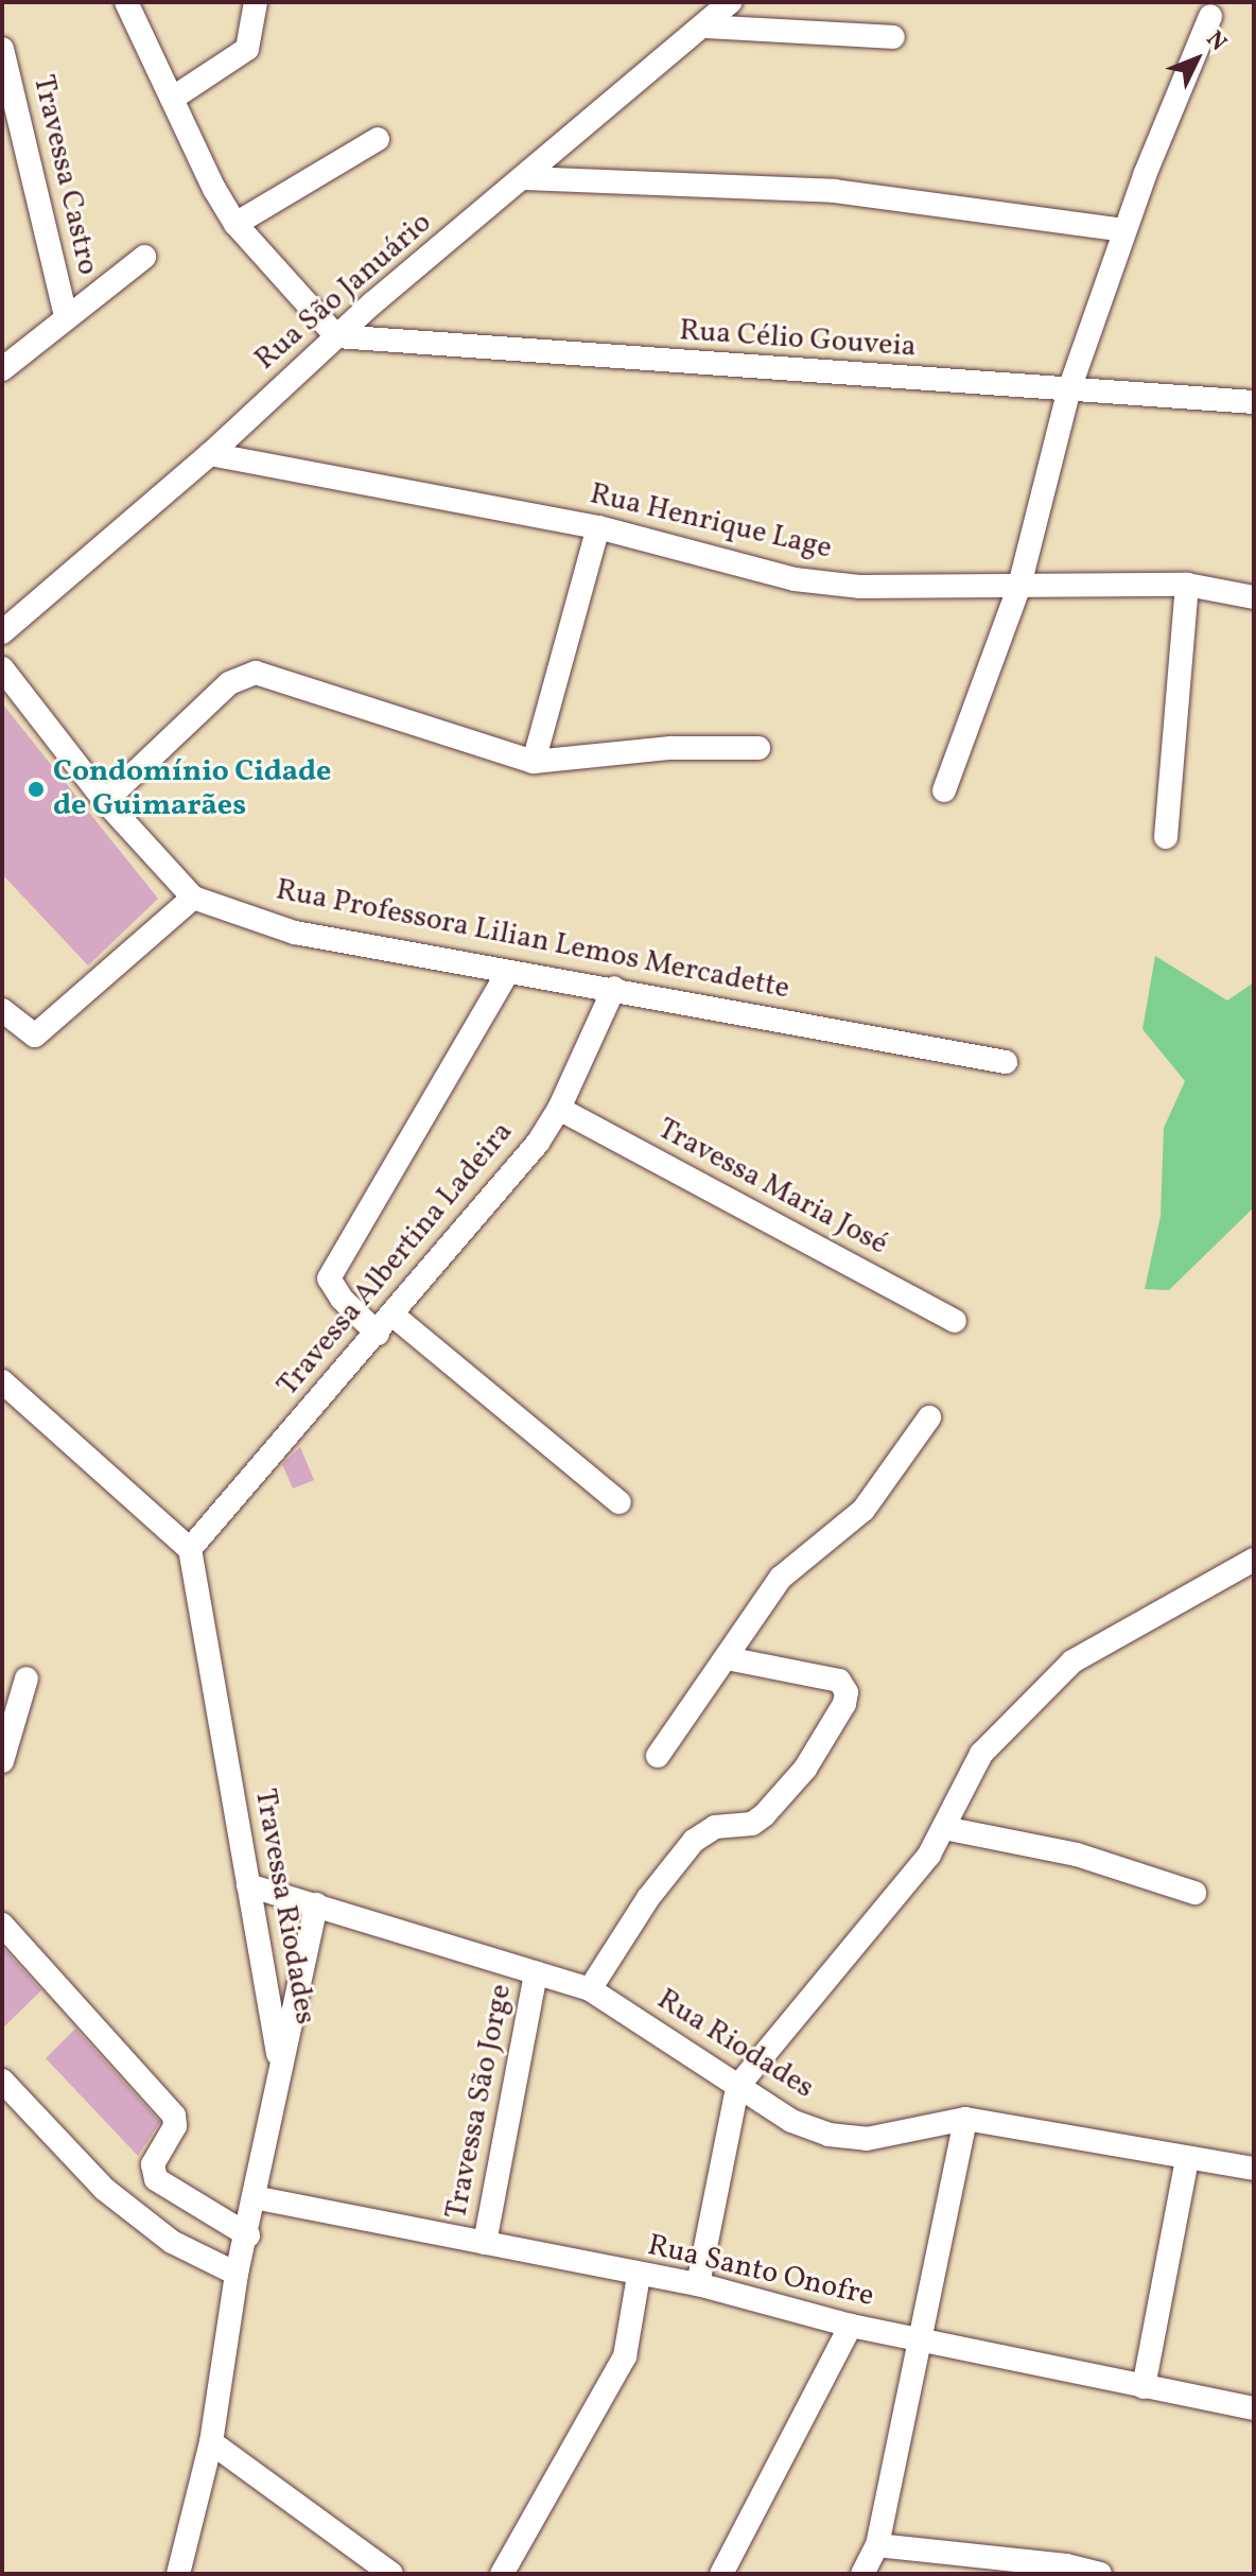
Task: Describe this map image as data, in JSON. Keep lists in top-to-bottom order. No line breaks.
{"streets":{"street":["Travessa Castro","Rua São Januário","Rua Célio Gouveia","Rua Henrique Lage","Rua Professora Lilian Lemos Mercadette","Travessa Maria José","Travessa Albertina Ladeira","Travessa Riodades","Rua Riodades","Travessa São Jorge","Rua Santo Onofre"]},"crossings":[["Rua São Januário","Rua Célio Gouveia"],["Rua São Januário","Rua Henrique Lage"],["Rua Professora Lilian Lemos Mercadette","Travessa Albertina Ladeira"],["Travessa Maria José","Travessa Albertina Ladeira"],["Travessa Albertina Ladeira","Travessa Riodades"],["Travessa Riodades","Rua Riodades"],["Travessa Riodades","Rua Santo Onofre"],["Rua Riodades","Travessa São Jorge"],["Travessa São Jorge","Rua Santo Onofre"]],"places":["Condomínio Cidade de Guimarães"],"north":"top right"}
